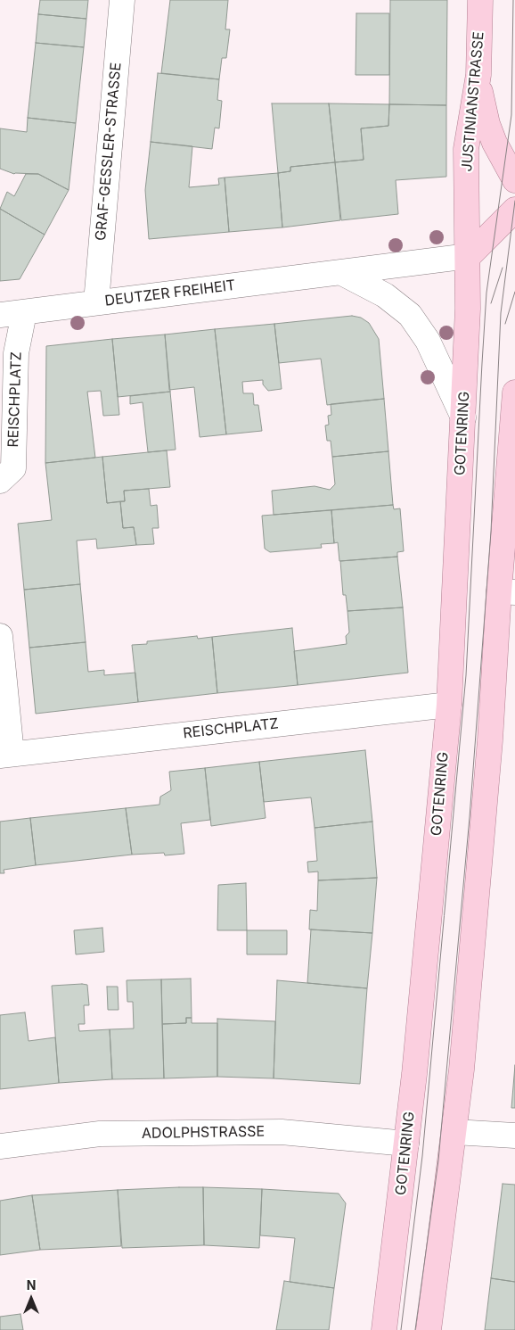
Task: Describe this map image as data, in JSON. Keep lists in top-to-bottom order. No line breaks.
{"streets":{"main road":["JUSTINIANSTRASSE","GOTENRING"],"street":["GRAF-GESSLER-STRASSE","DEUTZER FREIHEIT","REISCHPLATZ","ADOLPHSTRASSE"]},"crossings":[["JUSTINIANSTRASSE","DEUTZER FREIHEIT"],["JUSTINIANSTRASSE","GOTENRING"],["GRAF-GESSLER-STRASSE","DEUTZER FREIHEIT"],["DEUTZER FREIHEIT","REISCHPLATZ"],["DEUTZER FREIHEIT","GOTENRING"],["REISCHPLATZ","GOTENRING"],["GOTENRING","ADOLPHSTRASSE"]],"north":"top"}
